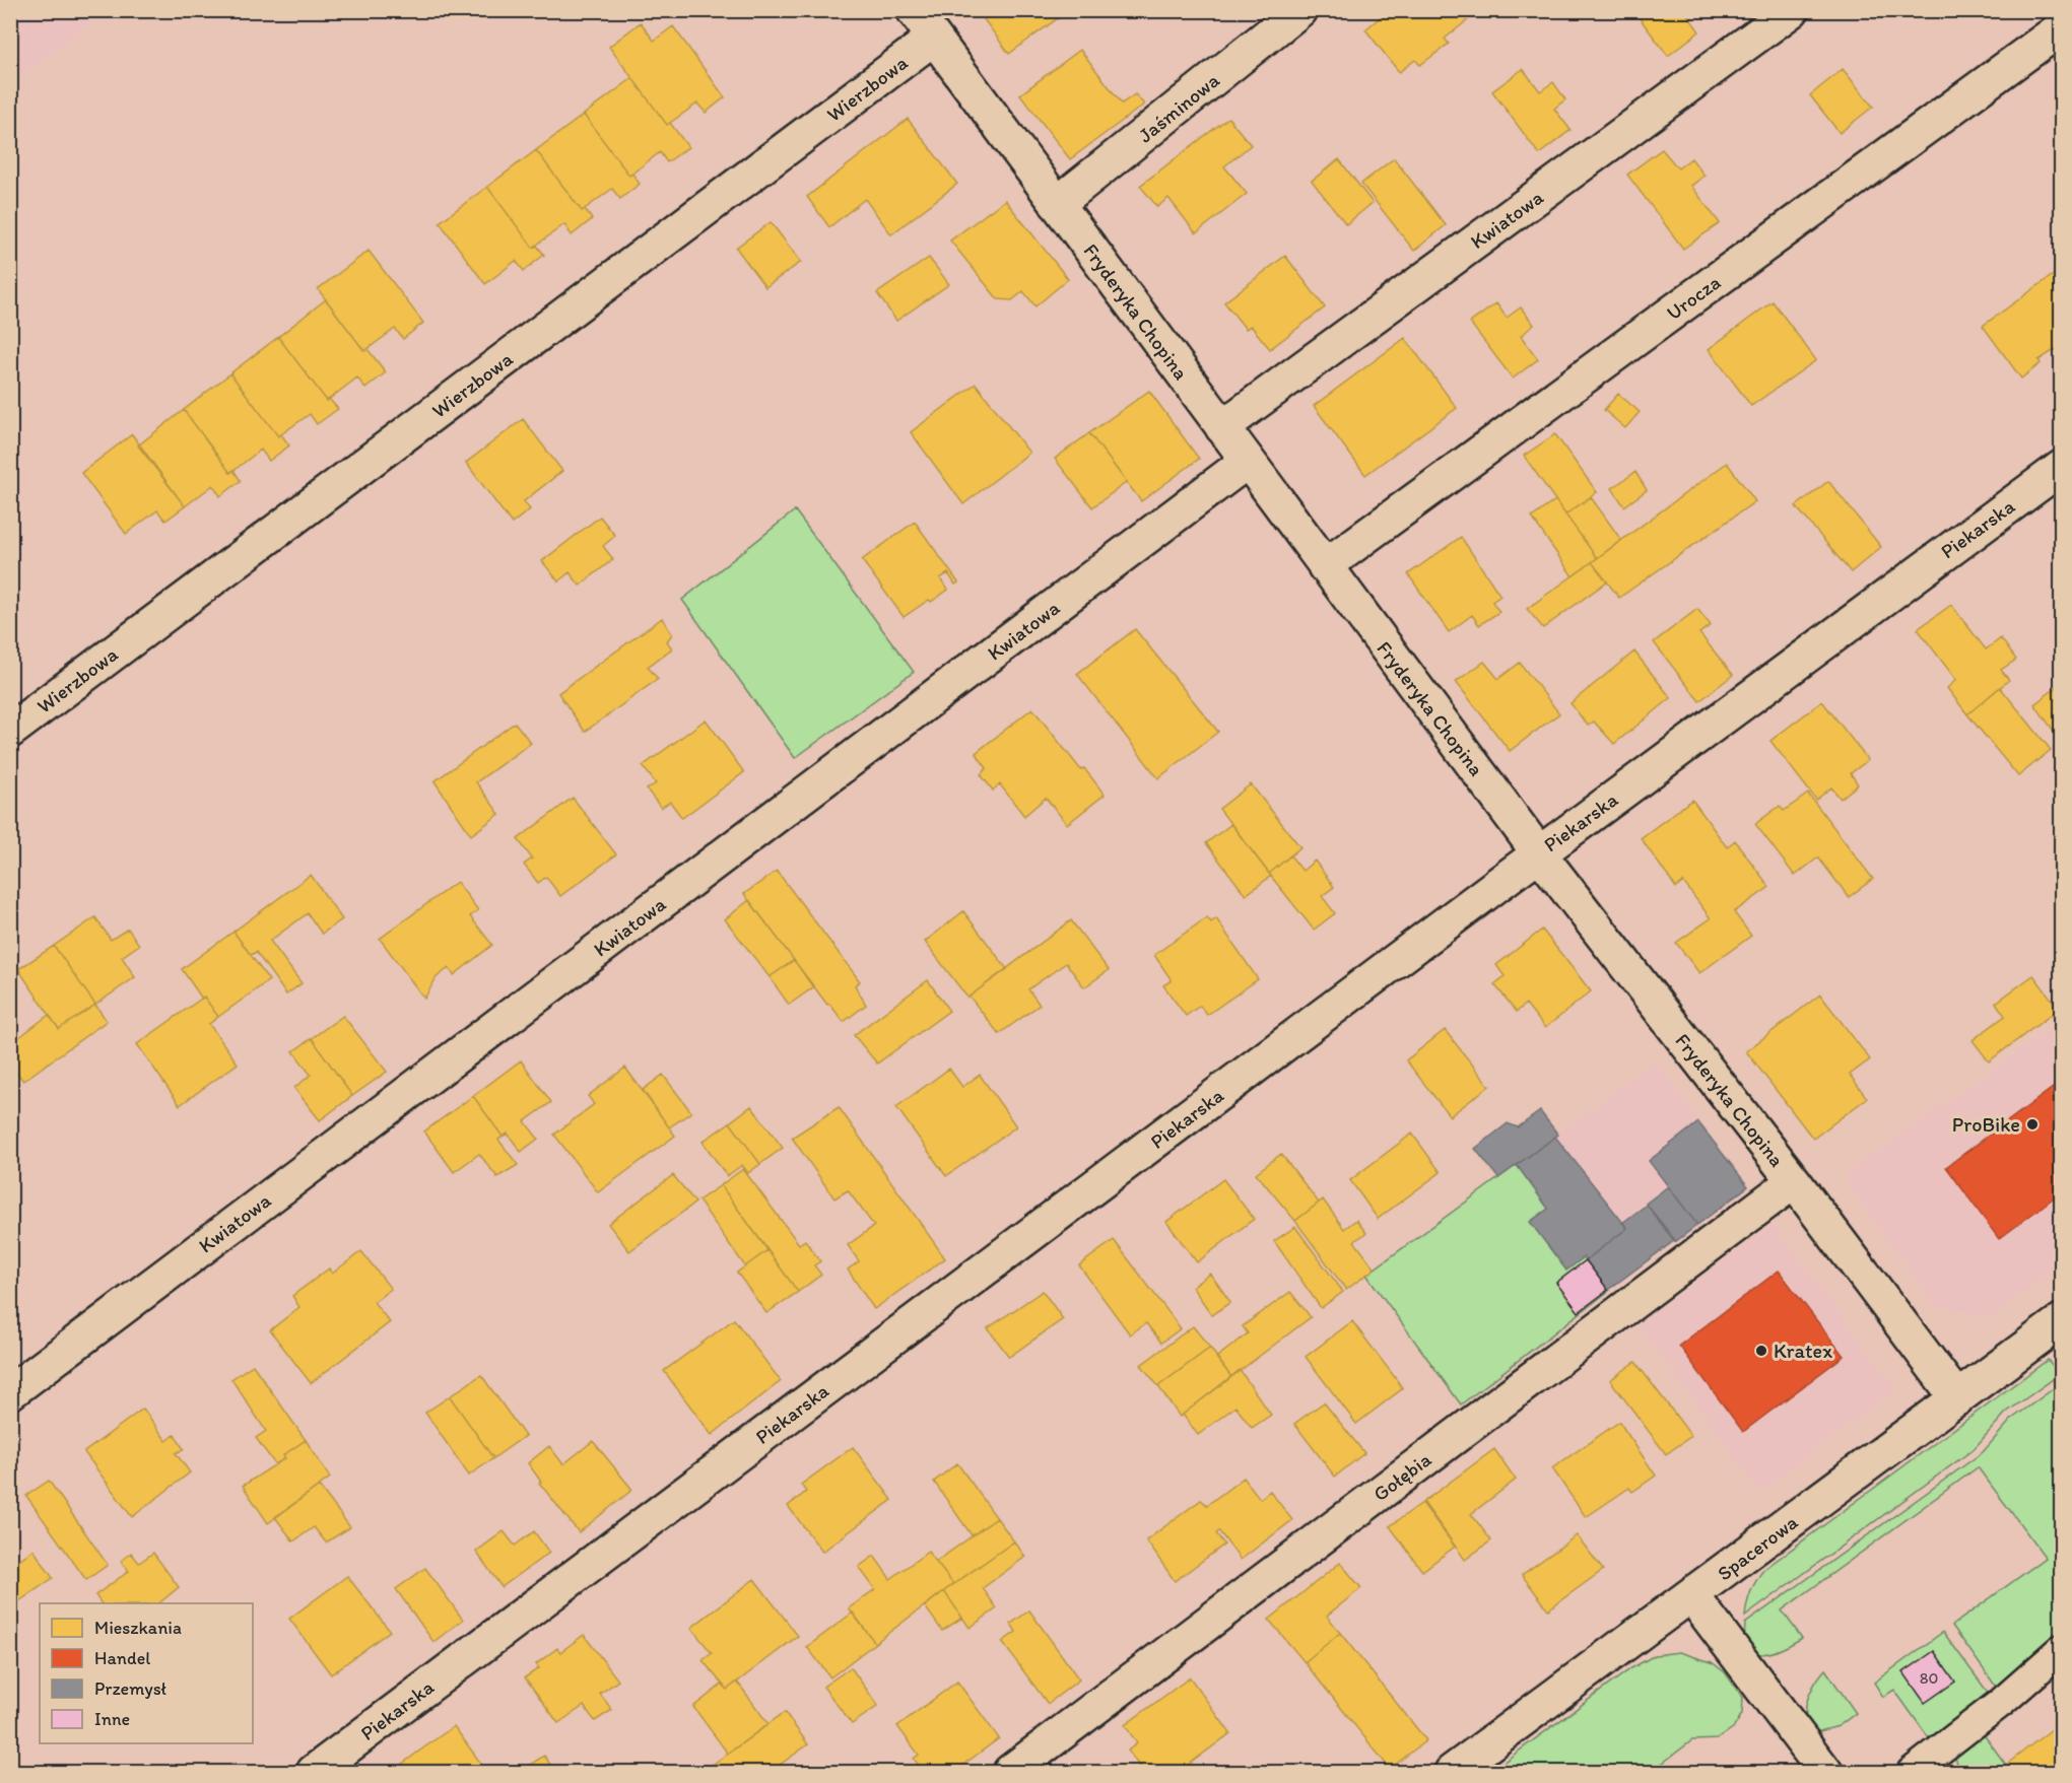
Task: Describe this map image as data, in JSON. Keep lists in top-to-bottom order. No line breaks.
{"streets":{"street":["Wierzbowa","Jaśminowa","Kwiatowa","Urocza","Fryderyka Chopina","Piekarska","Gołębia","Spacerowa"]},"crossings":[["Wierzbowa","Fryderyka Chopina"],["Jaśminowa","Fryderyka Chopina"],["Kwiatowa","Fryderyka Chopina"],["Urocza","Fryderyka Chopina"],["Fryderyka Chopina","Piekarska"],["Fryderyka Chopina","Gołębia"],["Fryderyka Chopina","Spacerowa"]],"places":["ProBike","Kratex"],"house_numbers":["80"],"legend":["Mieszkania","Handel","Przemysł","Inne"]}
